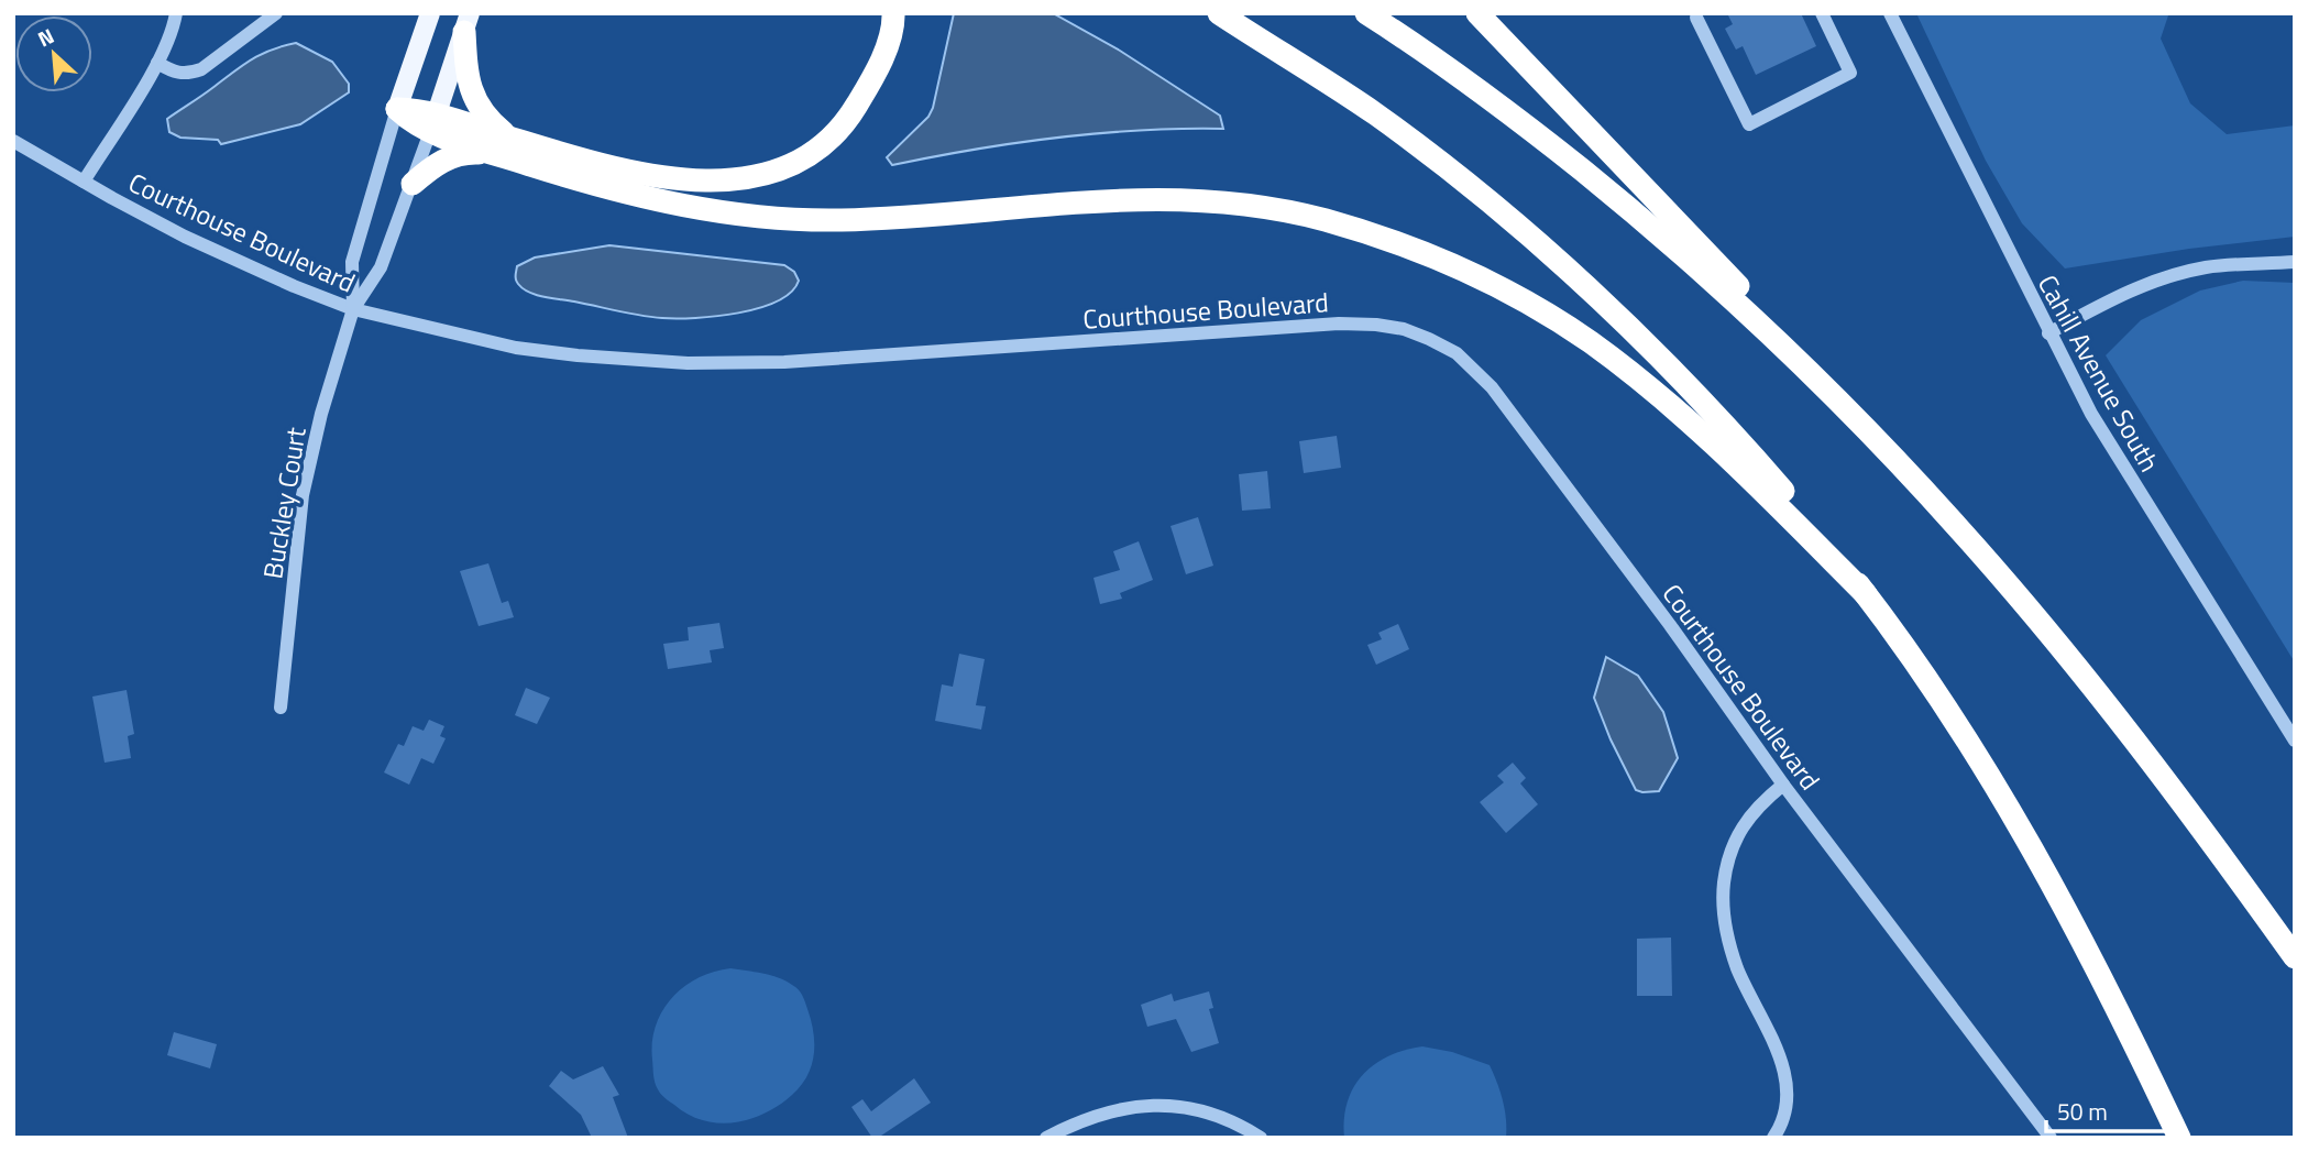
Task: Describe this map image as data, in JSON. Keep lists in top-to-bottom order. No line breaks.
{"streets":{"street":["Courthouse Boulevard","Cahill Avenue South","Buckley Court"]},"crossings":[["Courthouse Boulevard","Buckley Court"]],"scale_bar":"50 m","north":"top left"}
